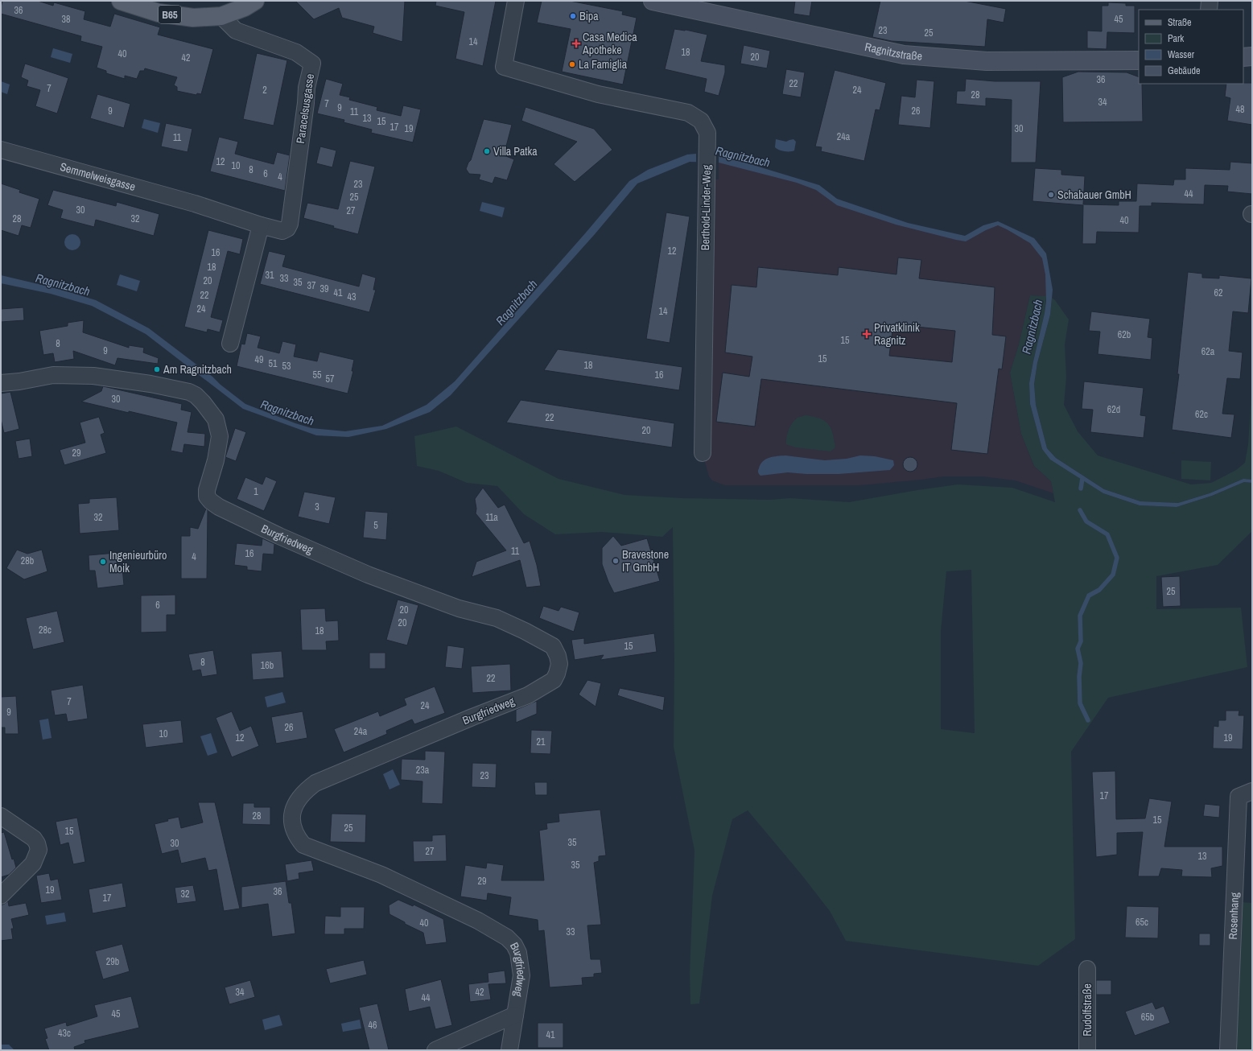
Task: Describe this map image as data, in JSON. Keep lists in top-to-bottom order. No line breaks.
{"streets":{"main road":["B65","Ragnitzstraße"],"street":["Paracelsusgasse","Semmelweisgasse","Berthold-Linder-Weg","Burgfriedweg","Rosenhang","Rudolfstraße"]},"crossings":[["B65","Paracelsusgasse"],["Paracelsusgasse","Semmelweisgasse"]],"water":["Ragnitzbach"],"places":{"other":["Bipa","La Famiglia","Villa Patka","Schabauer GmbH","Am Ragnitzbach","Bravestone IT GmbH","Ingenieurbüro Moik"],"health":["Casa Medica Apotheke","Privatklinik Ragnitz"]},"house_numbers":["36","38","45","23","25","14","18","40","20","42","36","22","7","2","24","28","34","7","9","48","9","26","11","13","15","17","19","30","24a","11","12","10","8","6","4","23","44","25","30","27","28","32","40","12","16","18","31","33","20","35","37","39","41","62","22","43","24","14","62b","15","8","9","62a","15","49","51","18","53","55","16","57","30","62d","62c","22","20","29","1","3","32","11a","5","11","16","4","28b","25","6","20","20","28c","18","15","8","16b","22","7","24","9","26","24a","10","12","19","21","23a","23","17","28","15","25","15","35","30","27","13","35","29","19","36","32","17","65c","40","33","29b","34","42","44","45","65b","46","43c","41"],"legend":["Straße","Park","Wasser","Gebäude"]}
